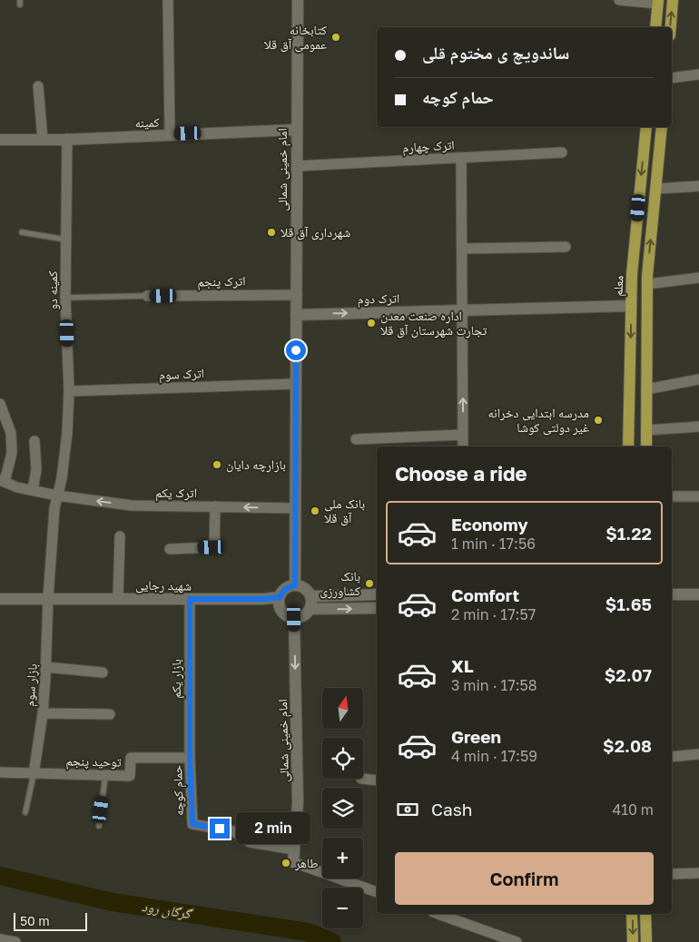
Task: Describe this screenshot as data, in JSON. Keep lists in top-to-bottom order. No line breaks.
{"streets":{"main road":["کمینه","امام خمینی شمالی","معلم","اترک دوم","شهید رجایی"],"street":["اترک چهارم","اترک پنجم","کمینه دو","اترک سوم","اترک یکم","بازار یکم","بازار سوم","توحید پنجم","حمام کوچه"]},"crossings":[["کمینه","امام خمینی شمالی"],["کمینه","کمینه دو"],["اترک چهارم","امام خمینی شمالی"],["امام خمینی شمالی","اترک پنجم"],["امام خمینی شمالی","اترک دوم"],["امام خمینی شمالی","اترک سوم"],["امام خمینی شمالی","اترک یکم"],["امام خمینی شمالی","شهید رجایی"],["امام خمینی شمالی","حمام کوچه"],["معلم","اترک دوم"],["کمینه دو","اترک سوم"],["کمینه دو","اترک یکم"],["کمینه دو","بازار سوم"],["اترک یکم","بازار سوم"],["شهید رجایی","بازار یکم"],["شهید رجایی","بازار سوم"],["بازار یکم","توحید پنجم"],["بازار یکم","حمام کوچه"],["بازار سوم","توحید پنجم"],["توحید پنجم","حمام کوچه"]],"one_way":["اترک دوم","اترک یکم"],"water":["گرگان رود"],"places":["کتابخانه عمومی آق قلا","شهرداری آق قلا","اداره صنعت معدن تجارت شهرستان آق قلا","مدرسه ابتدایی دخرانه غیر دولتی کوشا","بازارچه دایان","بانک ملی آق قلا","بانک کشاورزی","طاهر"],"scale_bar":"50 m","north":"top","page":{"banner":["ساندویچ ی مختوم قلی","حمام کوچه"],"heading":"Choose a ride","list":[{"name":"Economy","note":"1 min · 17:56","value":"$1.22"},{"name":"Comfort","note":"2 min · 17:57","value":"$1.65"},{"name":"XL","note":"3 min · 17:58","value":"$2.07"},{"name":"Green","note":"4 min · 17:59","value":"$2.08"}],"map_buttons":["+","−"],"pay":["Cash","410 m"],"bubble":"2 min","buttons":"Confirm","scale":"50 m"}}
